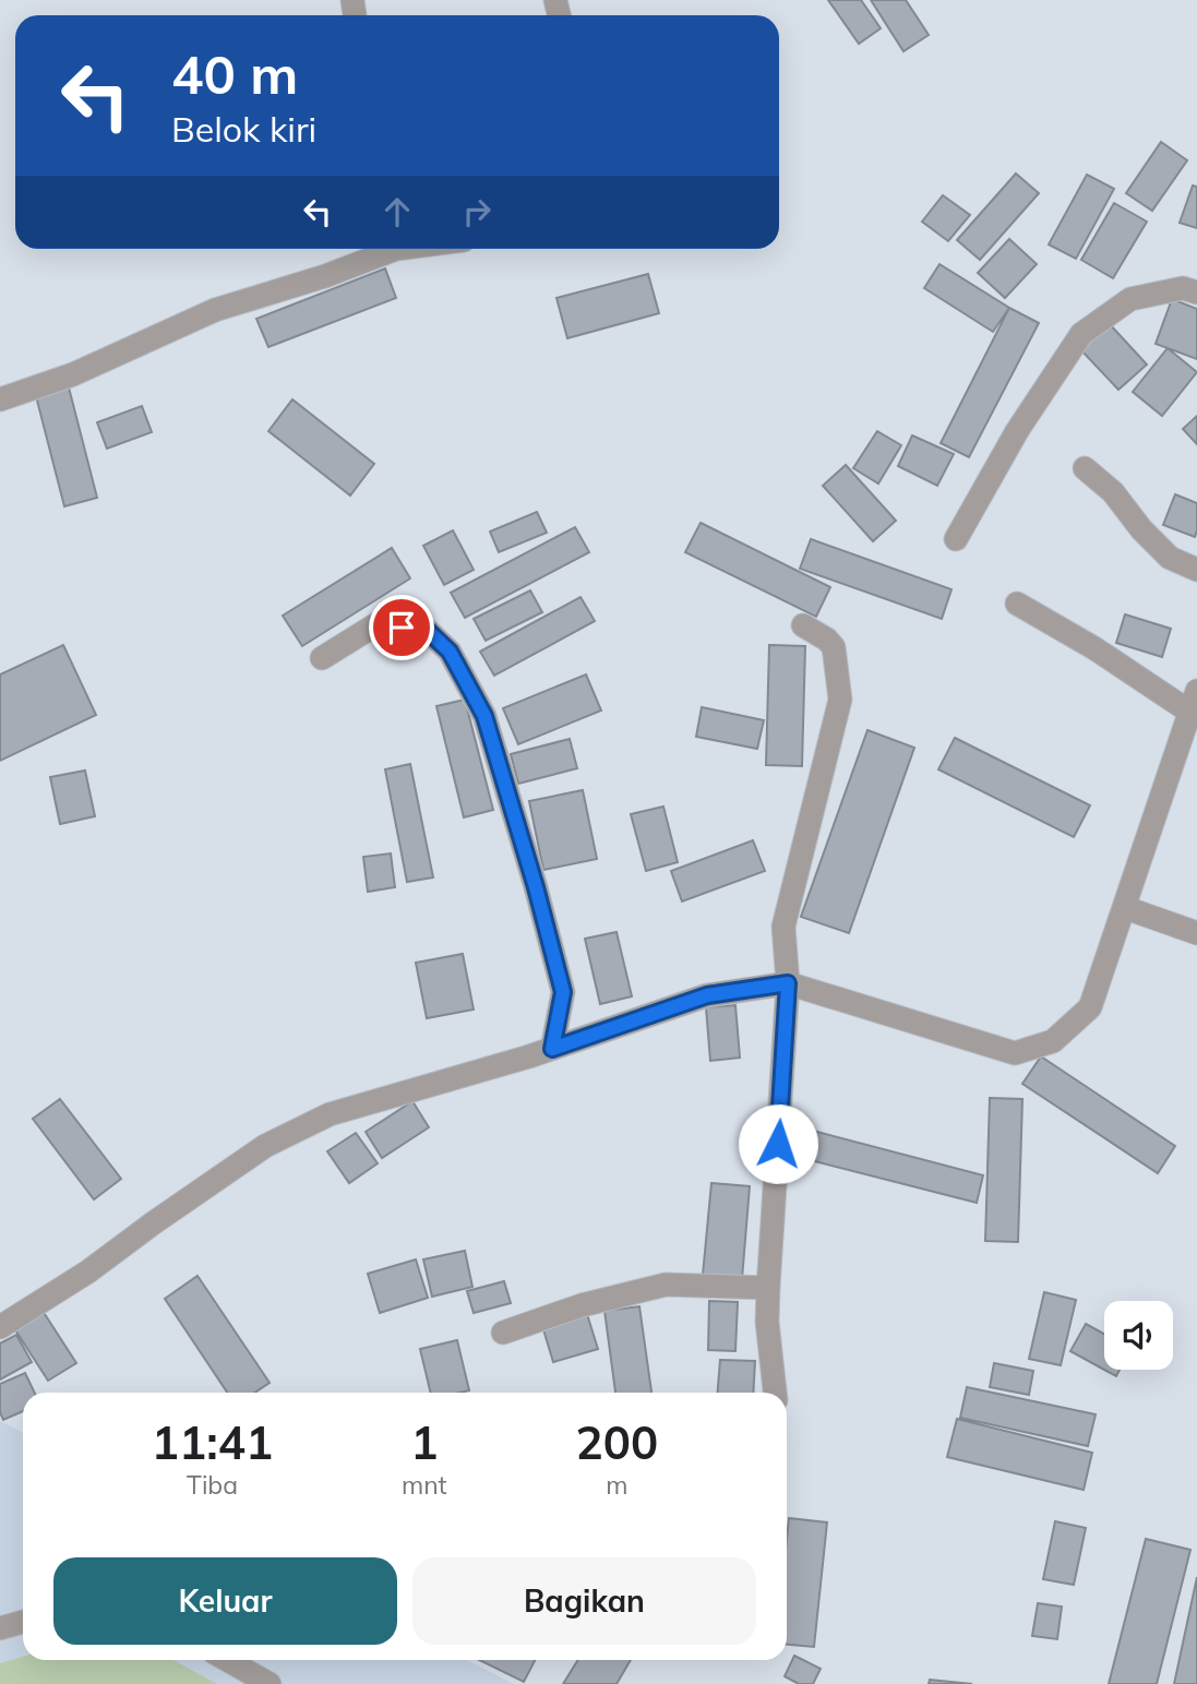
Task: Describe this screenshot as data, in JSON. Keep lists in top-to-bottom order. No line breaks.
{"page":{"turn":["40 m","Belok kiri"],"eta":["11:41","Tiba","1","mnt","200","m"],"buttons":["Keluar","Bagikan"]}}
